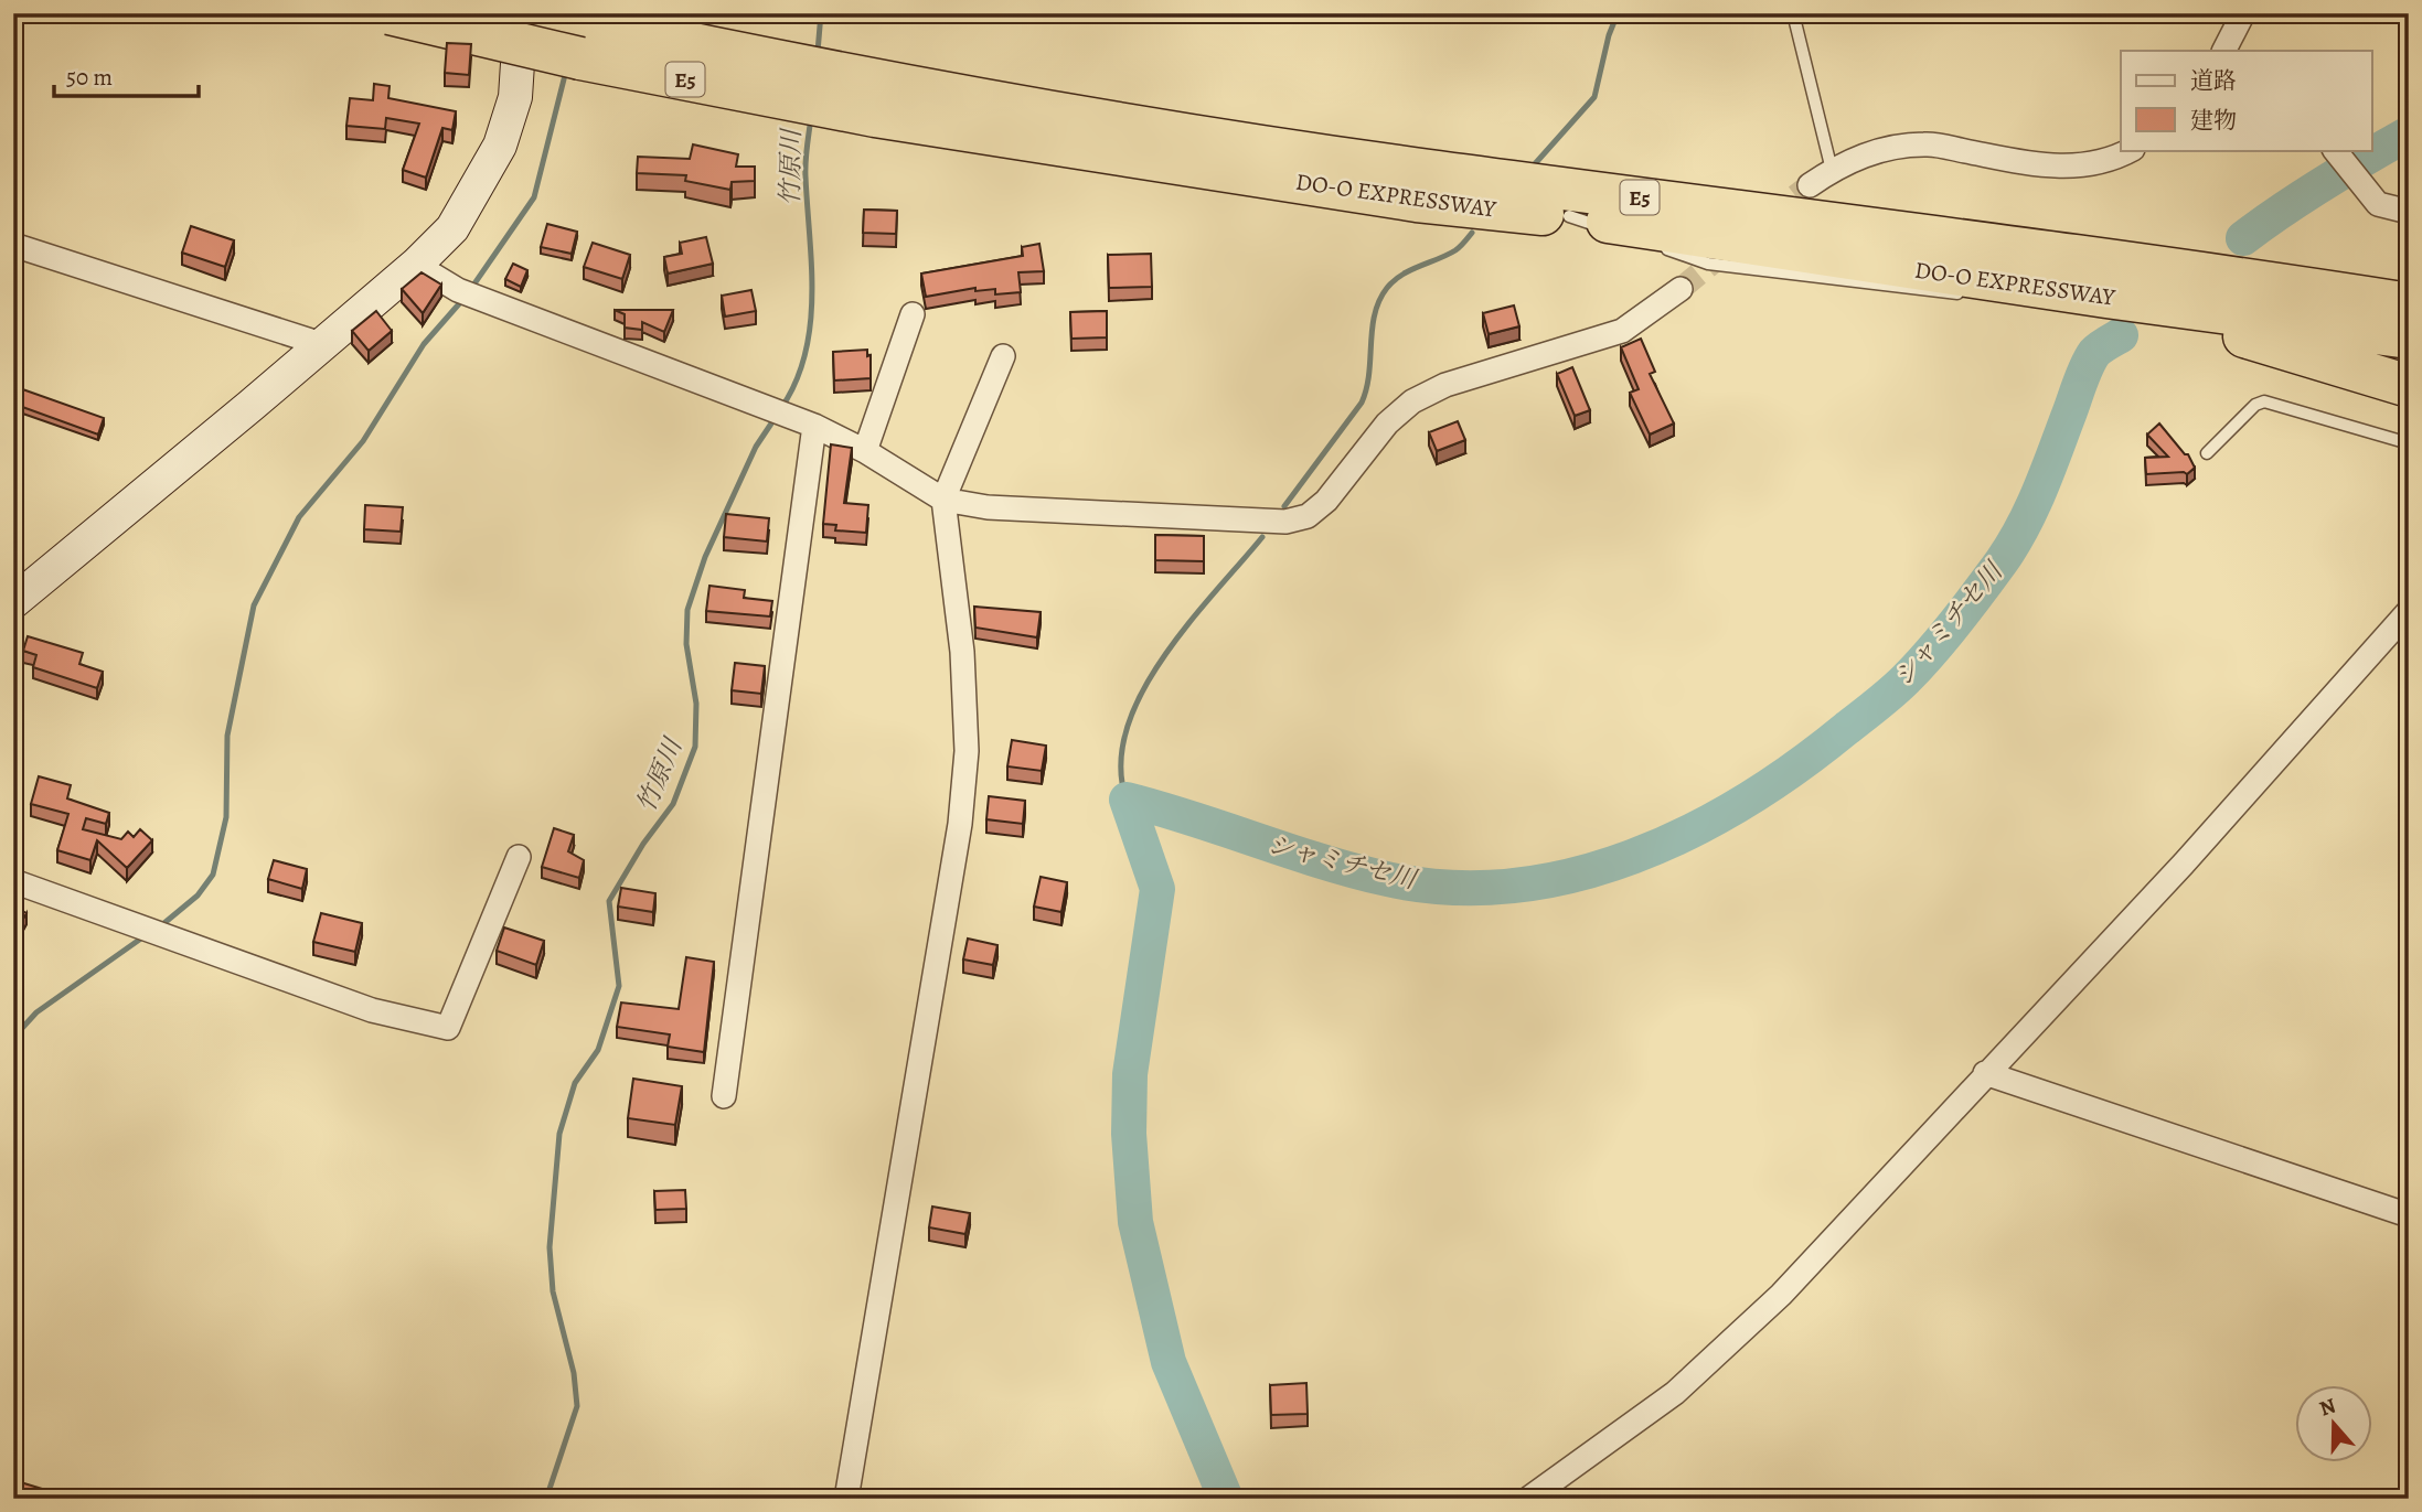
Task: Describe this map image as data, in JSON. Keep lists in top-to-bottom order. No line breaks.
{"streets":{"highway":["E5","DO-O EXPRESSWAY"]},"water":["竹原川","シャミチセ川"],"legend":["道路","建物"],"scale_bar":"50 m","north":"top"}
